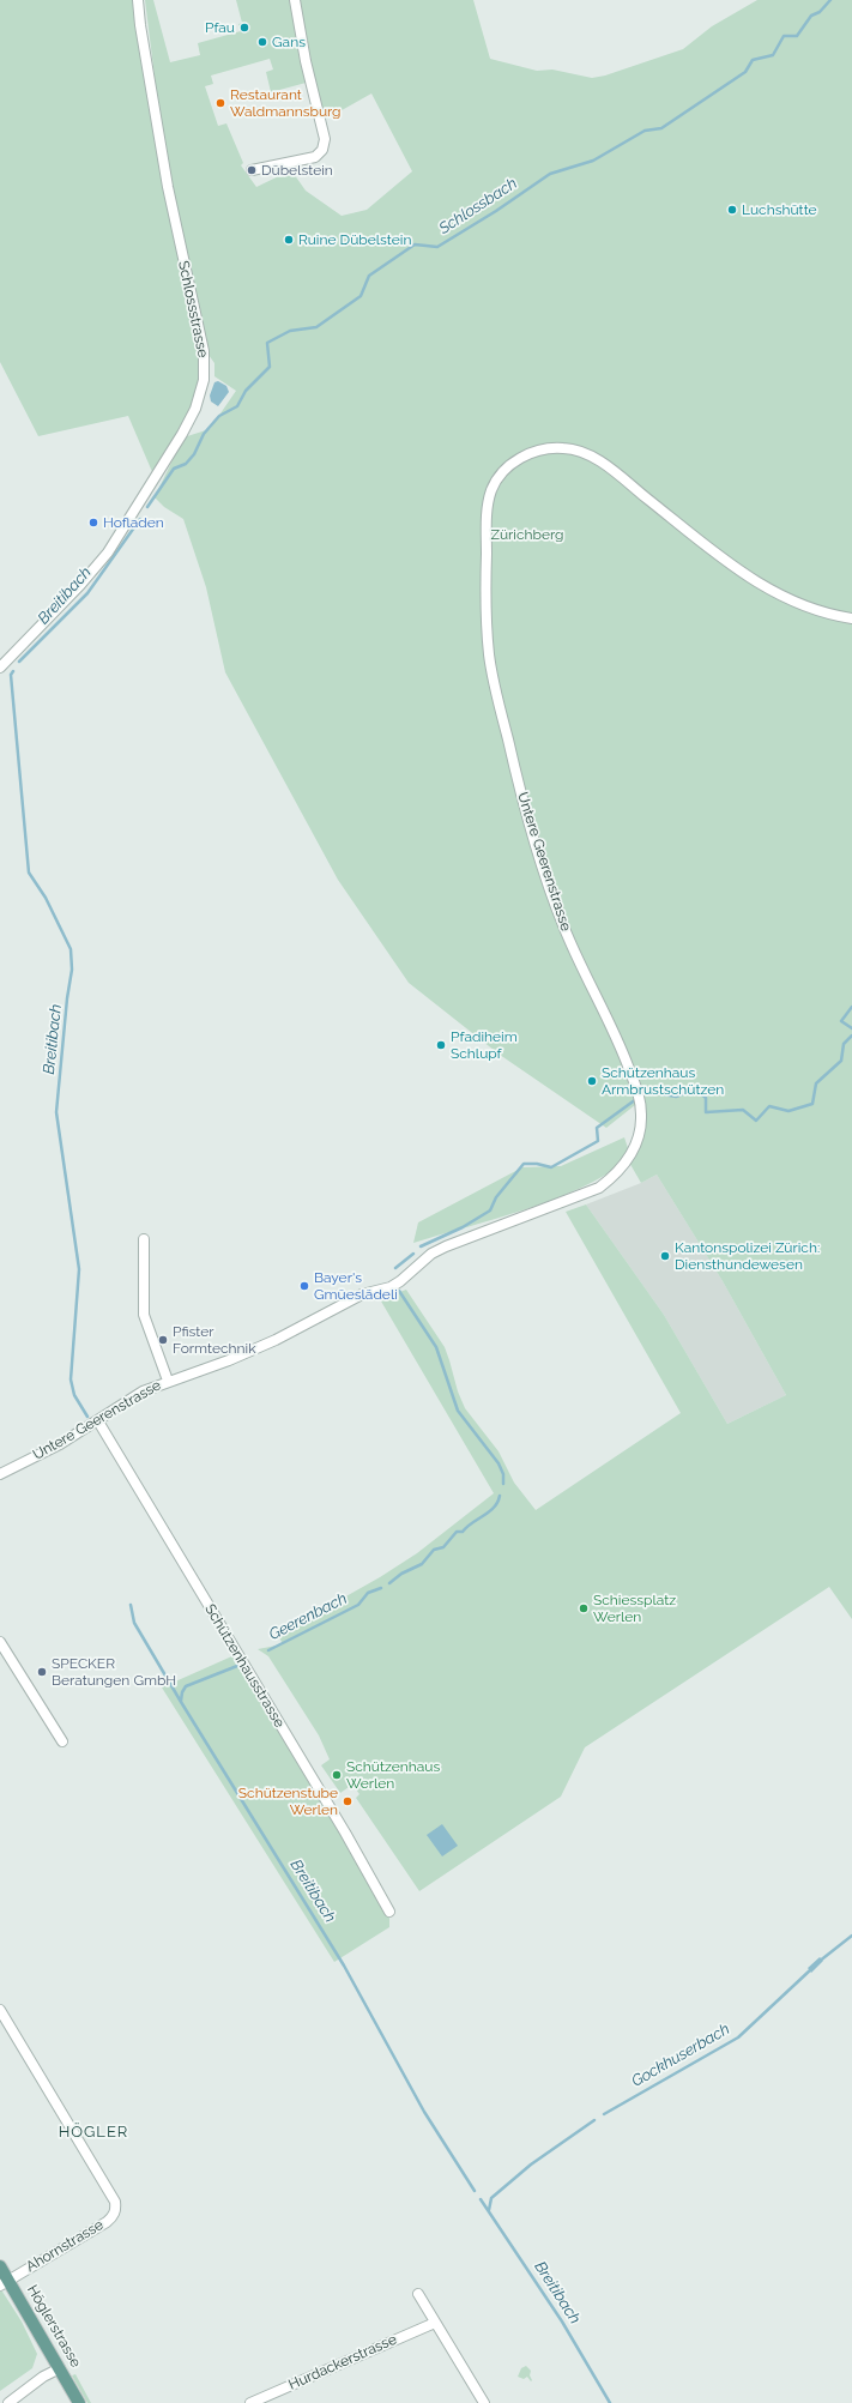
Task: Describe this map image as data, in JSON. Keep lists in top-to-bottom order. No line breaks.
{"streets":{"main road":["Höglerstrasse"],"street":["Schlossstrasse","Untere Geerenstrasse","Schützenhausstrasse","Ahornstrasse","Hurdackerstrasse"]},"crossings":[["Untere Geerenstrasse","Schützenhausstrasse"],["Ahornstrasse","Höglerstrasse"]],"districts":["HÖGLER"],"water":["Schlossbach","Breitibach","Geerenbach","Gockhuserbach"],"parks":["Zürichberg"],"places":["Pfau","Gans","Restaurant Waldmannsburg","Dübelstein","Luchshütte","Ruine Dübelstein","Hofladen","Pfadiheim Schlupf","Schützenhaus Armbrustschützen","Kantonspolizei Zürich: Diensthundewesen","Bayer's Gmüeslädeli","Pfister Formtechnik","Schiessplatz Werlen","SPECKER Beratungen GmbH","Schützenhaus Werlen","Schützenstube Werlen"]}
